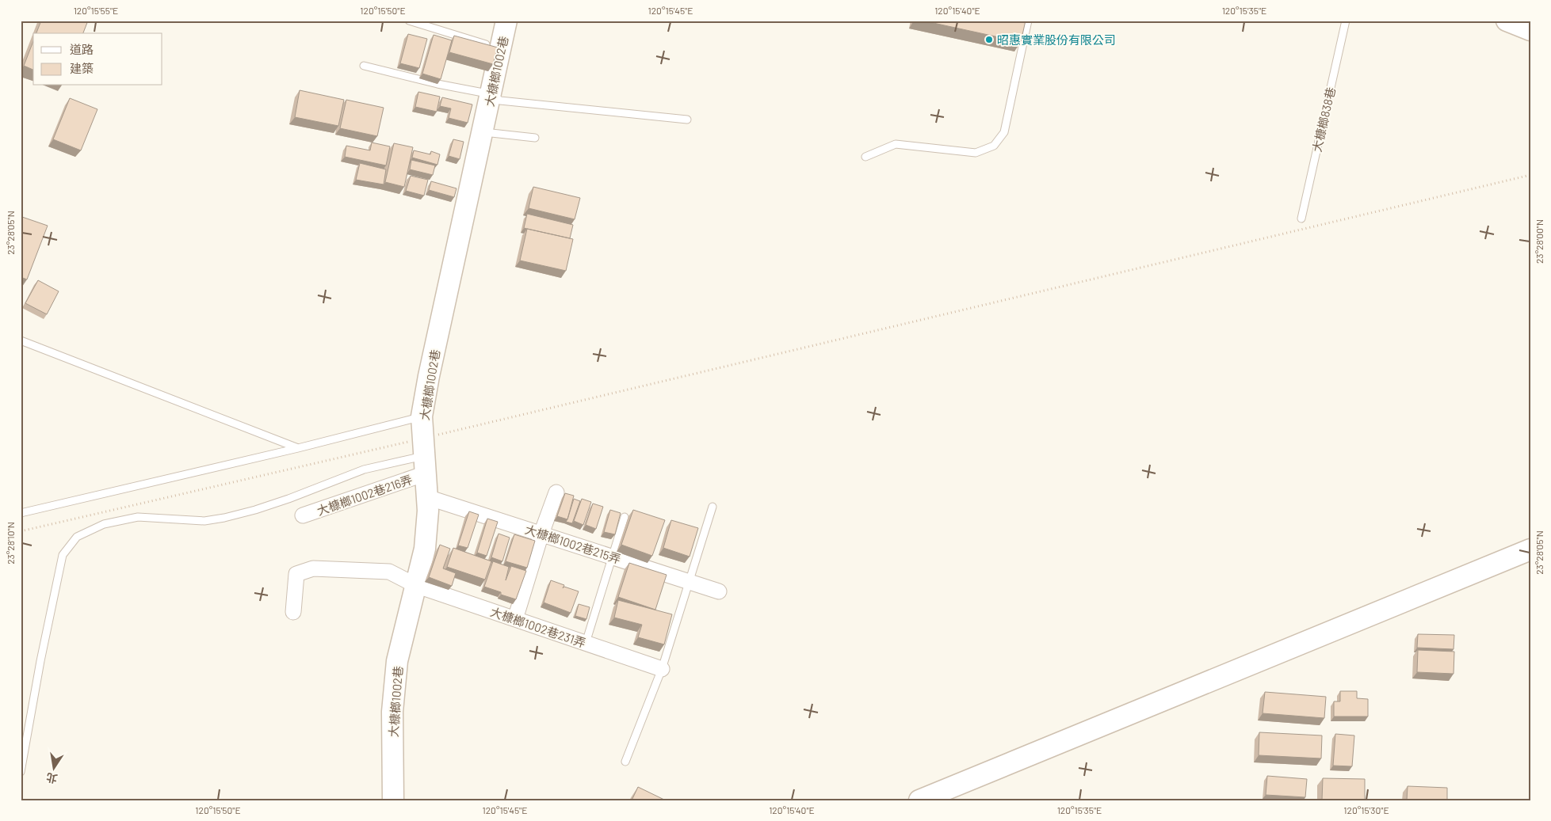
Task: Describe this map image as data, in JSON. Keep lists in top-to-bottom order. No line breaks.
{"streets":{"street":["大槺榔1002巷","大槺榔1002巷216弄","大槺榔1002巷215弄","大槺榔1002巷231弄"],"lane":["大槺榔838巷"]},"crossings":[["大槺榔1002巷","大槺榔1002巷216弄"],["大槺榔1002巷","大槺榔1002巷215弄"],["大槺榔1002巷","大槺榔1002巷231弄"]],"places":["昭惠實業股份有限公司"],"legend":["道路","建築"],"north":"bottom","coordinates":["120°15'55\"E","120°15'50\"E","120°15'45\"E","120°15'40\"E","120°15'35\"E","23°28'05\"N","23°28'00\"N","23°28'10\"N","120°15'30\"E"]}
